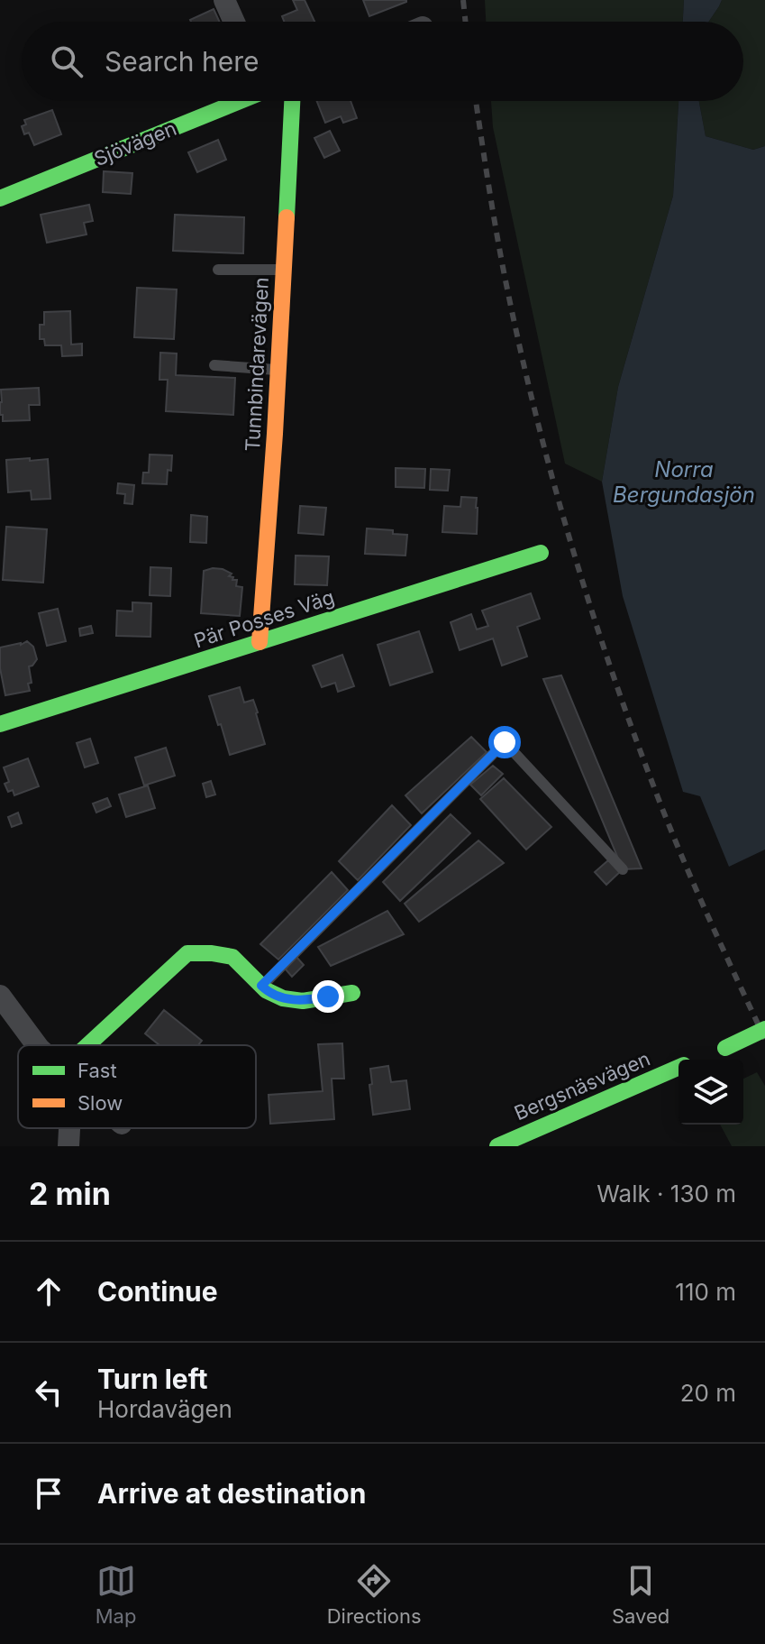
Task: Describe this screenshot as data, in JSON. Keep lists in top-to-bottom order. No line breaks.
{"streets":{"street":["Sjövägen","Tunnbindarevägen","Pär Posses Väg","Bergsnäsvägen"]},"crossings":[["Tunnbindarevägen","Pär Posses Väg"]],"water":["Norra Bergundasjön"],"legend":["Fast","Slow"],"page":{"search":"Search here","heading":["2 min","Walk · 130 m"],"list":[["Continue","110 m"],["Turn left","Hordavägen","20 m"],"Arrive at destination"],"nav":["Map","Directions","Saved"]}}
